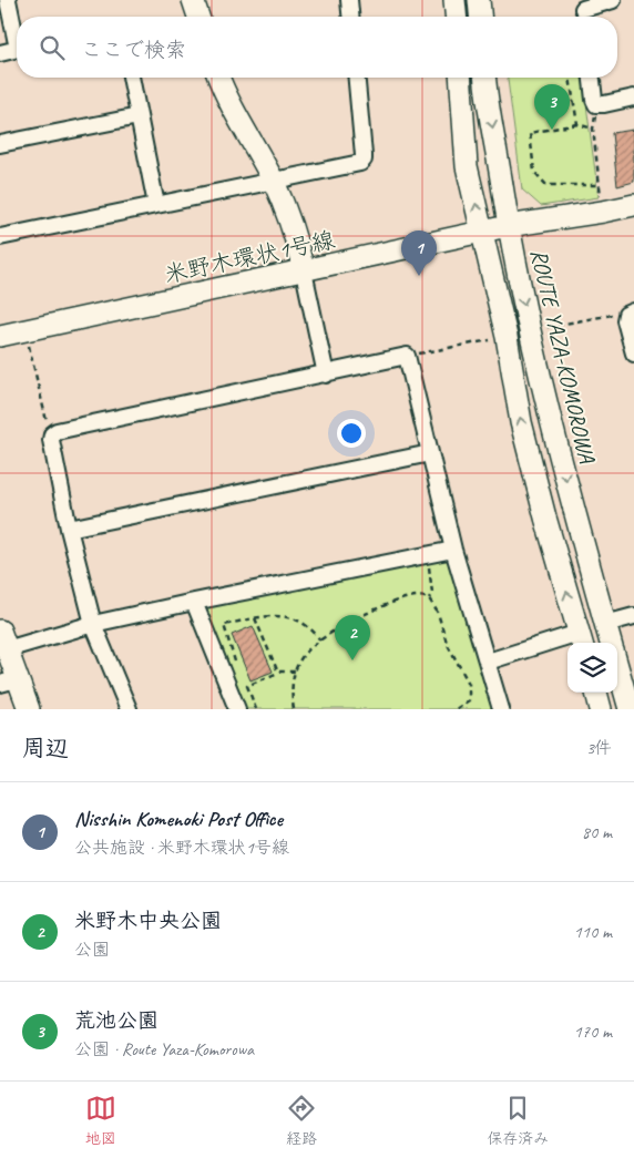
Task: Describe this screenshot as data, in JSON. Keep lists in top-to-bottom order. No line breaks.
{"streets":{"main road":["米野木環状1号線","ROUTE YAZA-KOMOROWA"]},"crossings":[["米野木環状1号線","ROUTE YAZA-KOMOROWA"]],"page":{"search":"ここで検索","pins":["3","1","2"],"heading":["周辺","3件"],"list":[{"mark":"1","name":"Nisshin Komenoki Post Office","note":"公共施設 · 米野木環状1号線","value":"80 m"},{"mark":"2","name":"米野木中央公園","note":"公園","value":"110 m"},{"mark":"3","name":"荒池公園","note":"公園 · Route Yaza-Komorowa","value":"170 m"}],"nav":["地図","経路","保存済み"]}}
